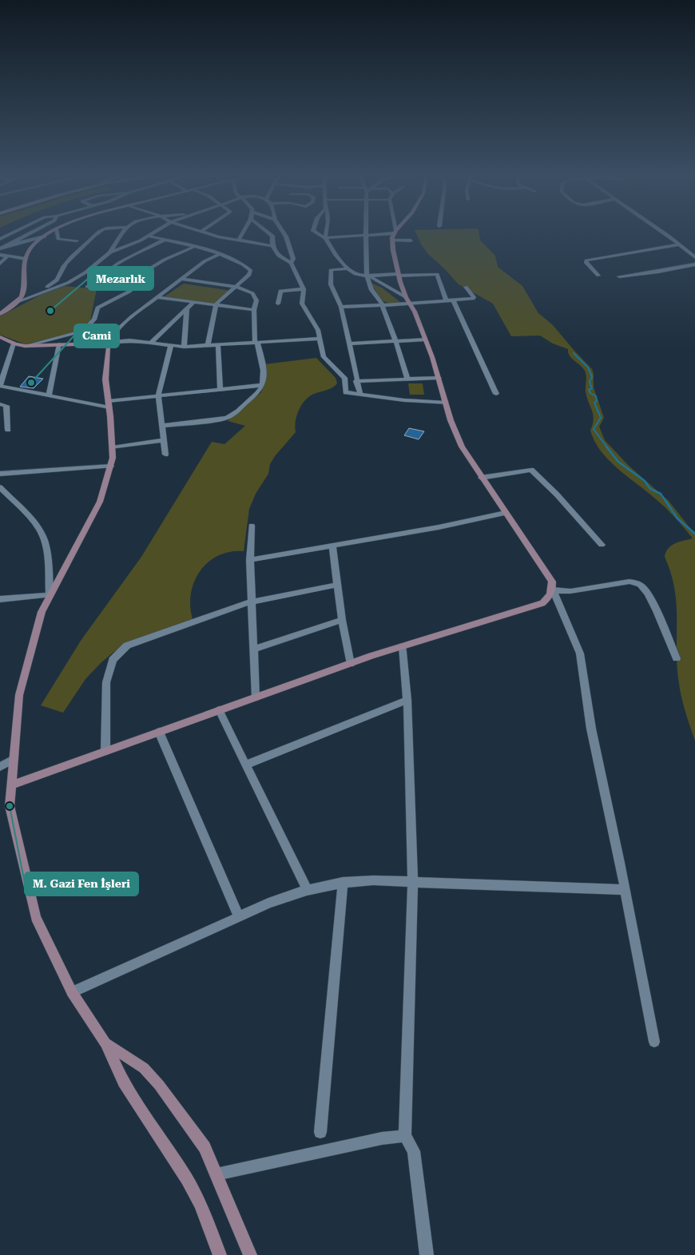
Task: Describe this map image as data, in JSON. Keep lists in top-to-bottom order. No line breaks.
{"places":["Mezarlık","Cami","M. Gazi Fen İşleri"]}
